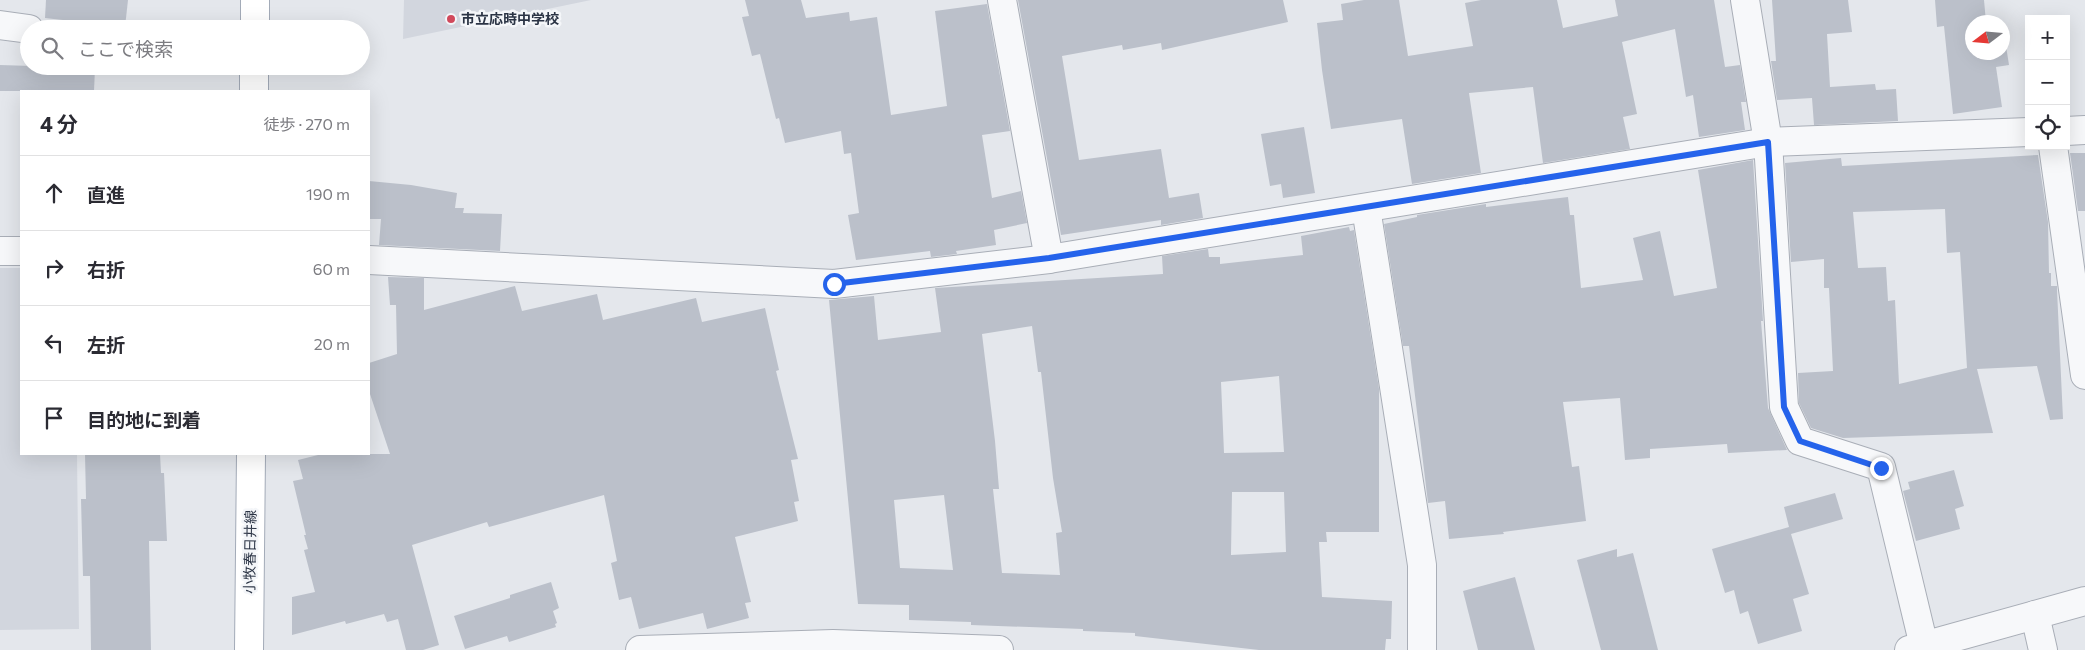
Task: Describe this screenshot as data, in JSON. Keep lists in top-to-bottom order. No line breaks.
{"streets":{"main road":["小牧春日井線"]},"places":["市立応時中学校"],"north":"left","page":{"map_buttons":["+","−"],"search":"ここで検索","heading":["4 分","徒歩 · 270 m"],"list":[["直進","190 m"],["右折","60 m"],["左折","20 m"],"目的地に到着"]}}
